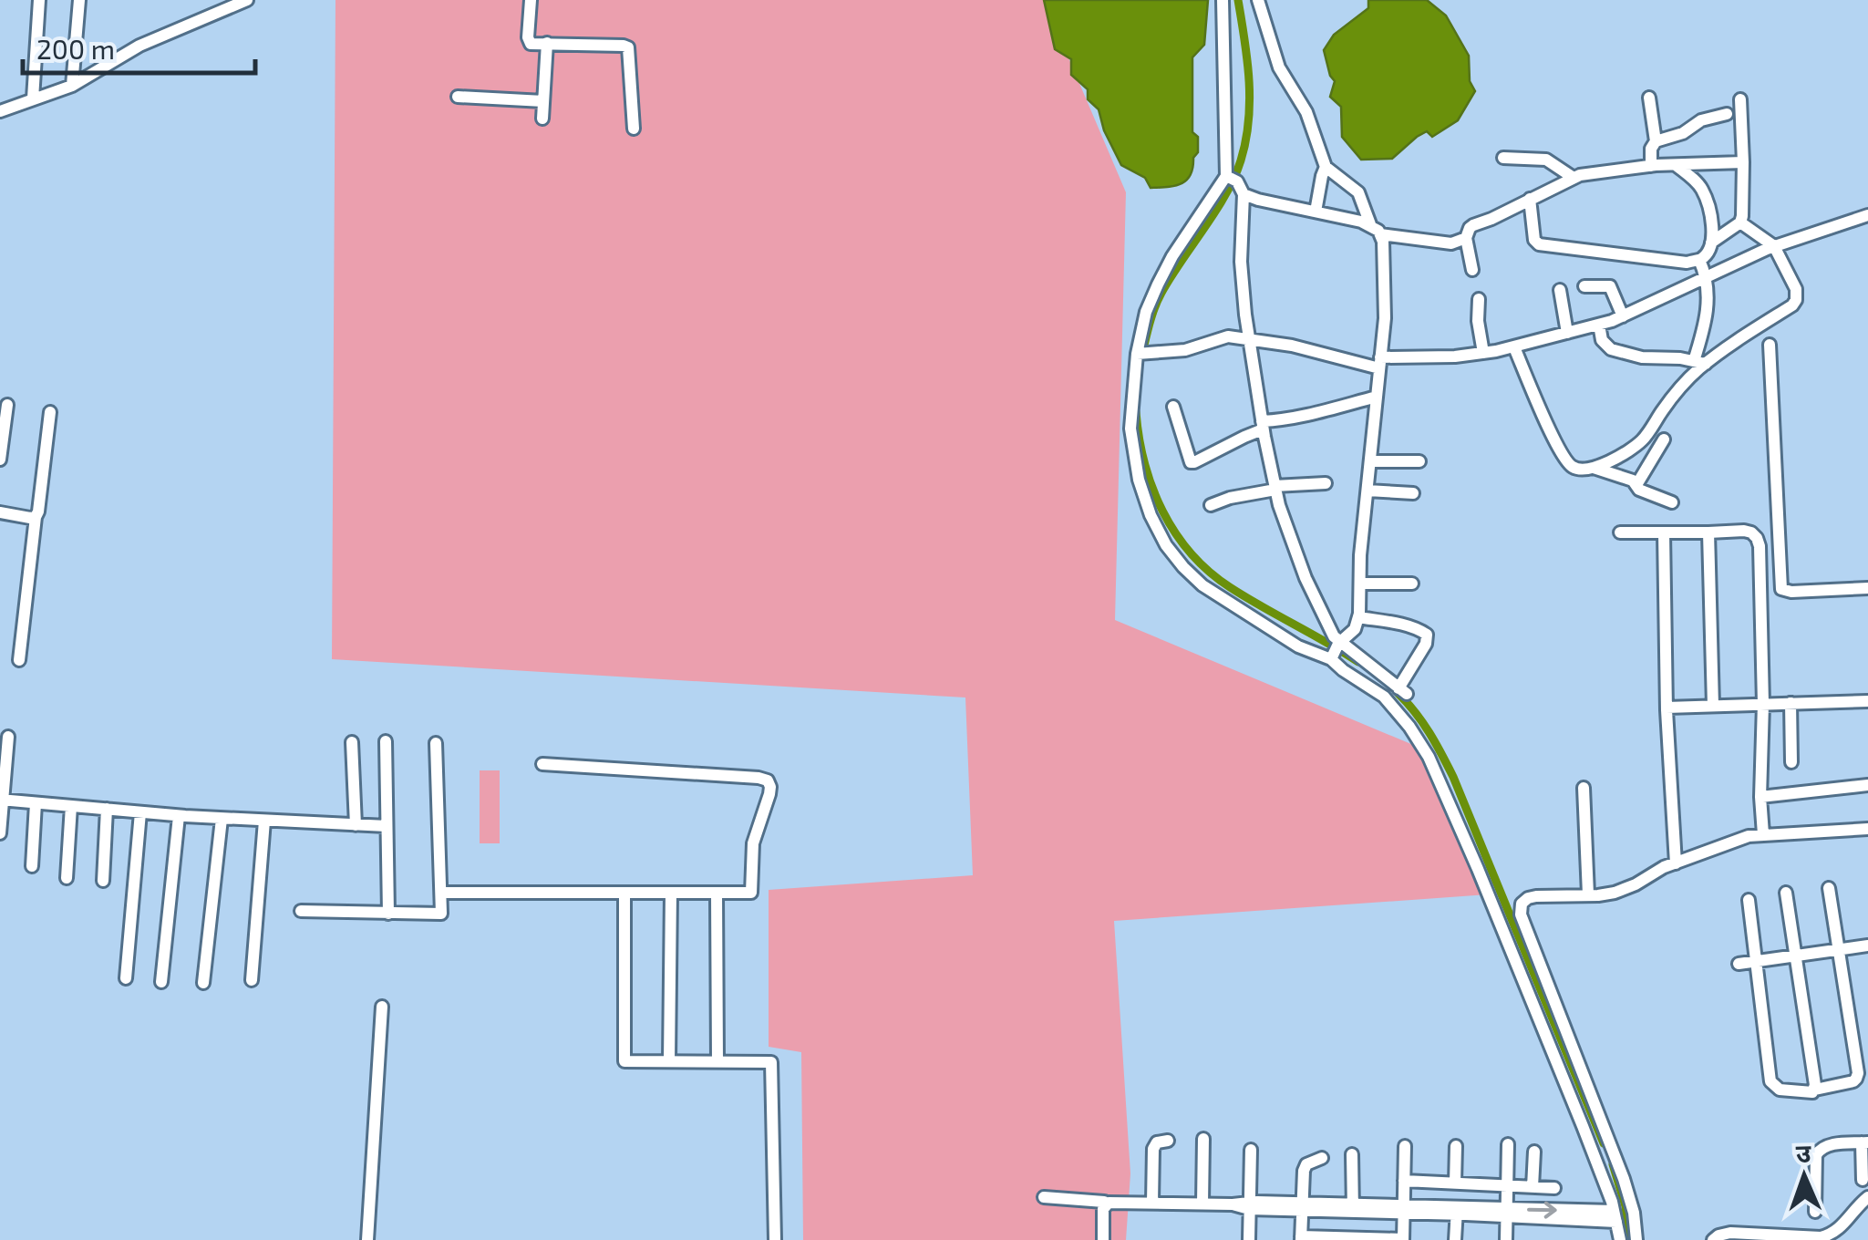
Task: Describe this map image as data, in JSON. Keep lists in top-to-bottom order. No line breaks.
{"scale_bar":"200 m","north":"top"}
